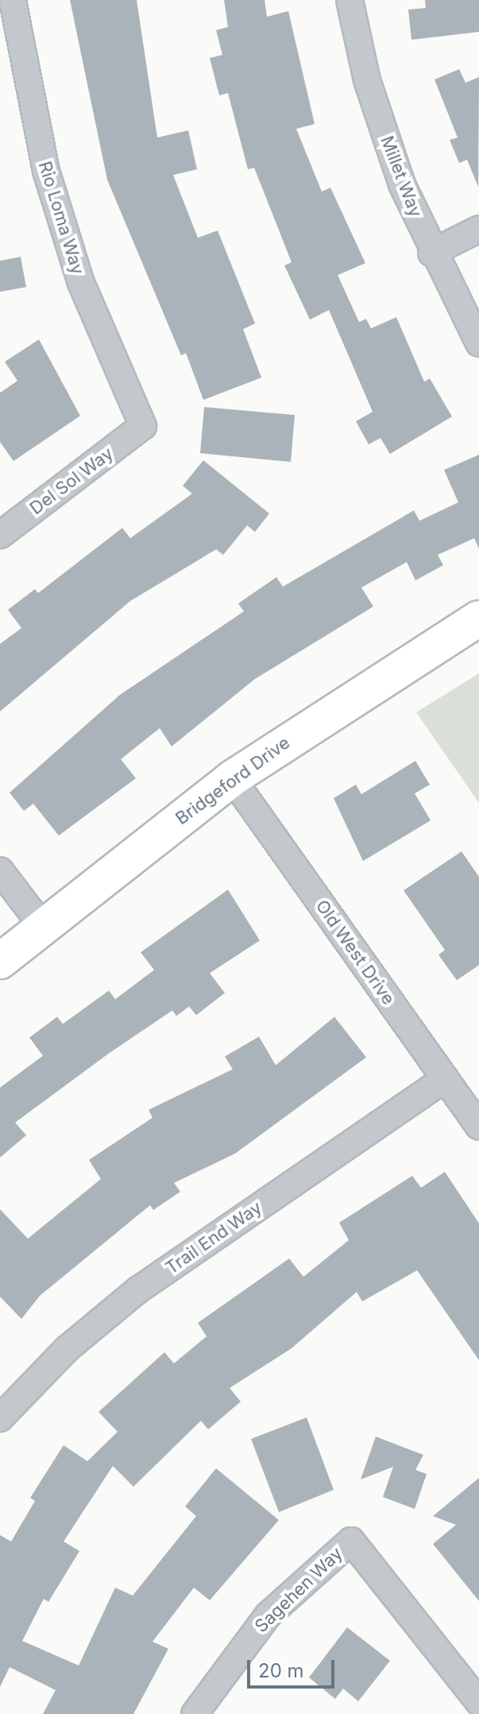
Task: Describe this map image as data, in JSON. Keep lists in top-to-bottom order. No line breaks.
{"streets":{"street":["Millet Way","Rio Loma Way","Del Sol Way","Bridgeford Drive","Old West Drive","Trail End Way","Sagehen Way"]},"crossings":[["Rio Loma Way","Del Sol Way"],["Bridgeford Drive","Old West Drive"],["Old West Drive","Trail End Way"]],"scale_bar":"20 m"}
